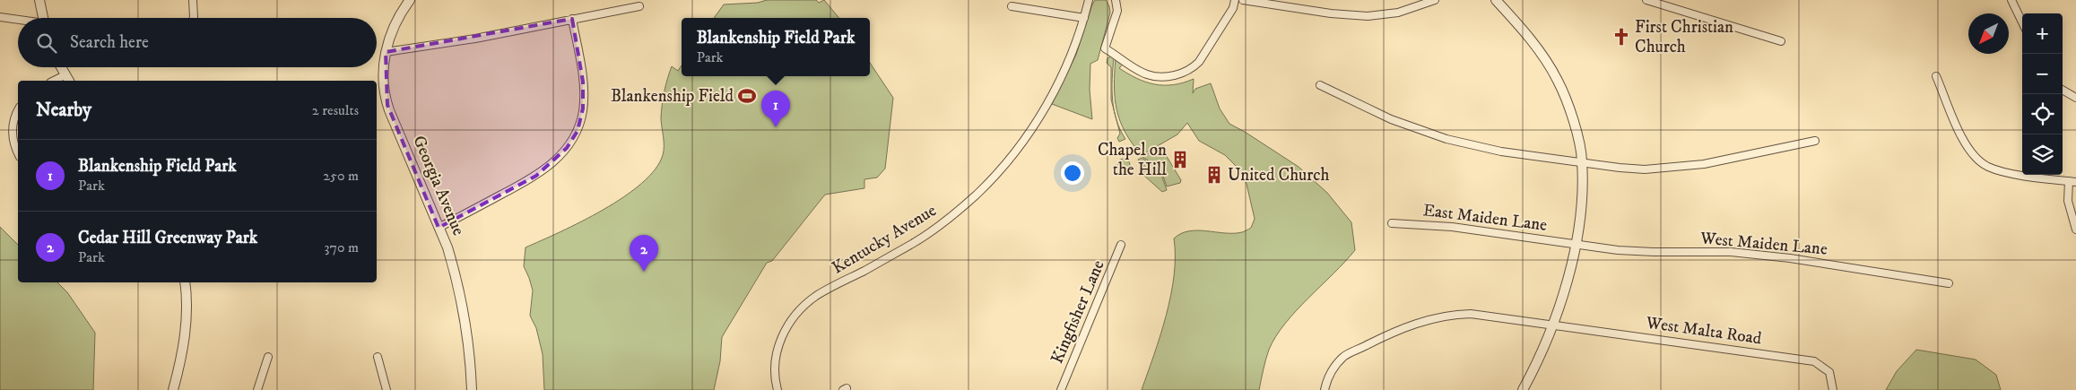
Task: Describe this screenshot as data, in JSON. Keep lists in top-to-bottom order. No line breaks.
{"streets":{"street":["Georgia Avenue","East Maiden Lane","Kentucky Avenue","West Maiden Lane","Kingfisher Lane","West Malta Road"]},"crossings":[["East Maiden Lane","West Maiden Lane"]],"places":{"church":["First Christian Church"],"sports":["Blankenship Field"],"building":["Chapel on the Hill","United Church"]},"north":"bottom left","page":{"map_buttons":["+","−"],"popup":["Blankenship Field Park","Park"],"search":"Search here","heading":["Nearby","2 results"],"pins":["1","2"],"list":[{"mark":"1","name":"Blankenship Field Park","note":"Park","value":"250 m"},{"mark":"2","name":"Cedar Hill Greenway Park","note":"Park","value":"370 m"}]}}
